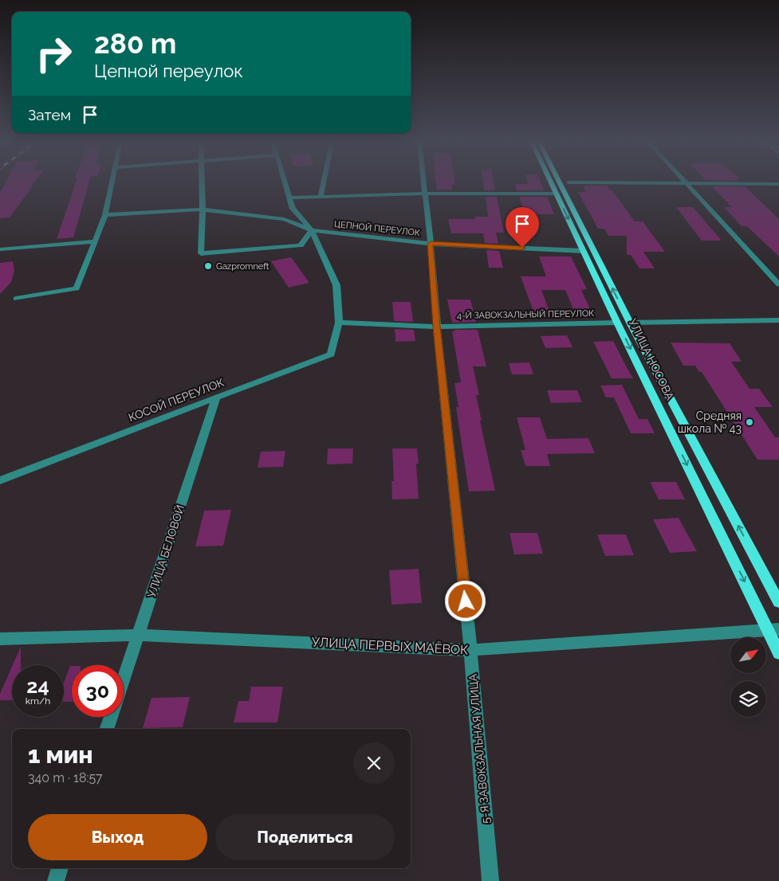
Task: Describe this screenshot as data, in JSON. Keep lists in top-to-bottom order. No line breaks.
{"streets":{"main road":["УЛИЦА НОСОВА"],"street":["ЦЕПНОЙ ПЕРЕУЛОК","4-Й ЗАВОКЗАЛЬНЫЙ ПЕРЕУЛОК","КОСОЙ ПЕРЕУЛОК","УЛИЦА БЕЛОВОЙ","УЛИЦА ПЕРВЫХ МАЁВОК","5-Я ЗАВОКЗАЛЬНАЯ УЛИЦА"]},"crossings":[["ЦЕПНОЙ ПЕРЕУЛОК","УЛИЦА НОСОВА"],["ЦЕПНОЙ ПЕРЕУЛОК","5-Я ЗАВОКЗАЛЬНАЯ УЛИЦА"],["4-Й ЗАВОКЗАЛЬНЫЙ ПЕРЕУЛОК","УЛИЦА НОСОВА"],["4-Й ЗАВОКЗАЛЬНЫЙ ПЕРЕУЛОК","КОСОЙ ПЕРЕУЛОК"],["4-Й ЗАВОКЗАЛЬНЫЙ ПЕРЕУЛОК","5-Я ЗАВОКЗАЛЬНАЯ УЛИЦА"],["УЛИЦА НОСОВА","УЛИЦА ПЕРВЫХ МАЁВОК"],["КОСОЙ ПЕРЕУЛОК","УЛИЦА БЕЛОВОЙ"],["УЛИЦА БЕЛОВОЙ","УЛИЦА ПЕРВЫХ МАЁВОК"],["УЛИЦА ПЕРВЫХ МАЁВОК","5-Я ЗАВОКЗАЛЬНАЯ УЛИЦА"]],"places":["Gazpromneft","Средняя школа № 43"],"north":"top right","page":{"turn":["280 m","Цепной переулок"],"then":"Затем","speed":"24 km/h","limit":"30","heading":["1 мин","340 m · 18:57"],"buttons":["Выход","Поделиться"]}}
